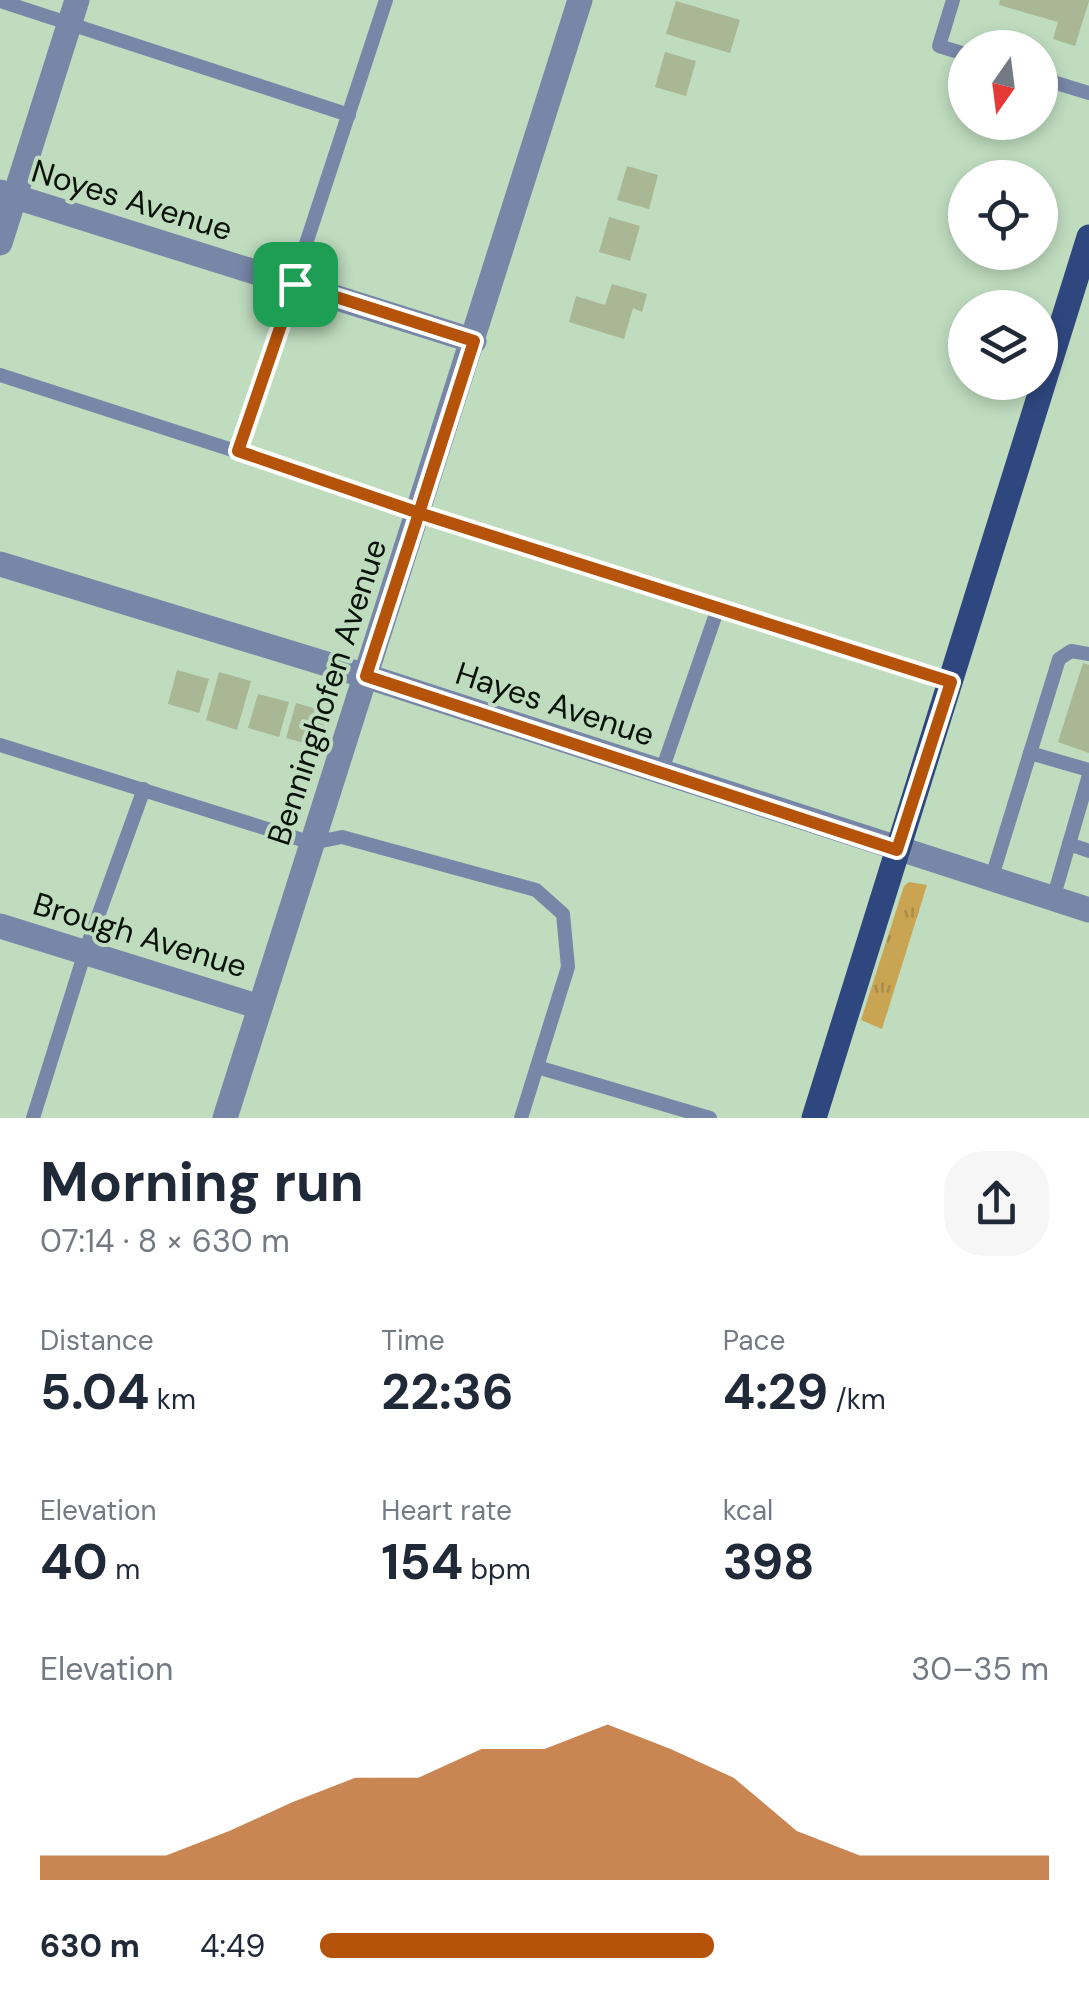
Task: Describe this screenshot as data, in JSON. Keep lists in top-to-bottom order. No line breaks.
{"streets":{"street":["Noyes Avenue","Benninghofen Avenue","Hayes Avenue","Brough Avenue"]},"crossings":[["Noyes Avenue","Benninghofen Avenue"],["Benninghofen Avenue","Hayes Avenue"],["Benninghofen Avenue","Brough Avenue"]],"north":"bottom","page":{"heading":["Morning run","07:14 · 8 × 630 m"],"stats":[["Distance","5.04 km"],["Time","22:36"],["Pace","4:29 /km"],["Elevation","40 m"],["Heart rate","154 bpm"],["kcal","398"]],"chart":["Elevation","30–35 m"],"list":[{"name":"630 m","note":"4:49"}]}}
